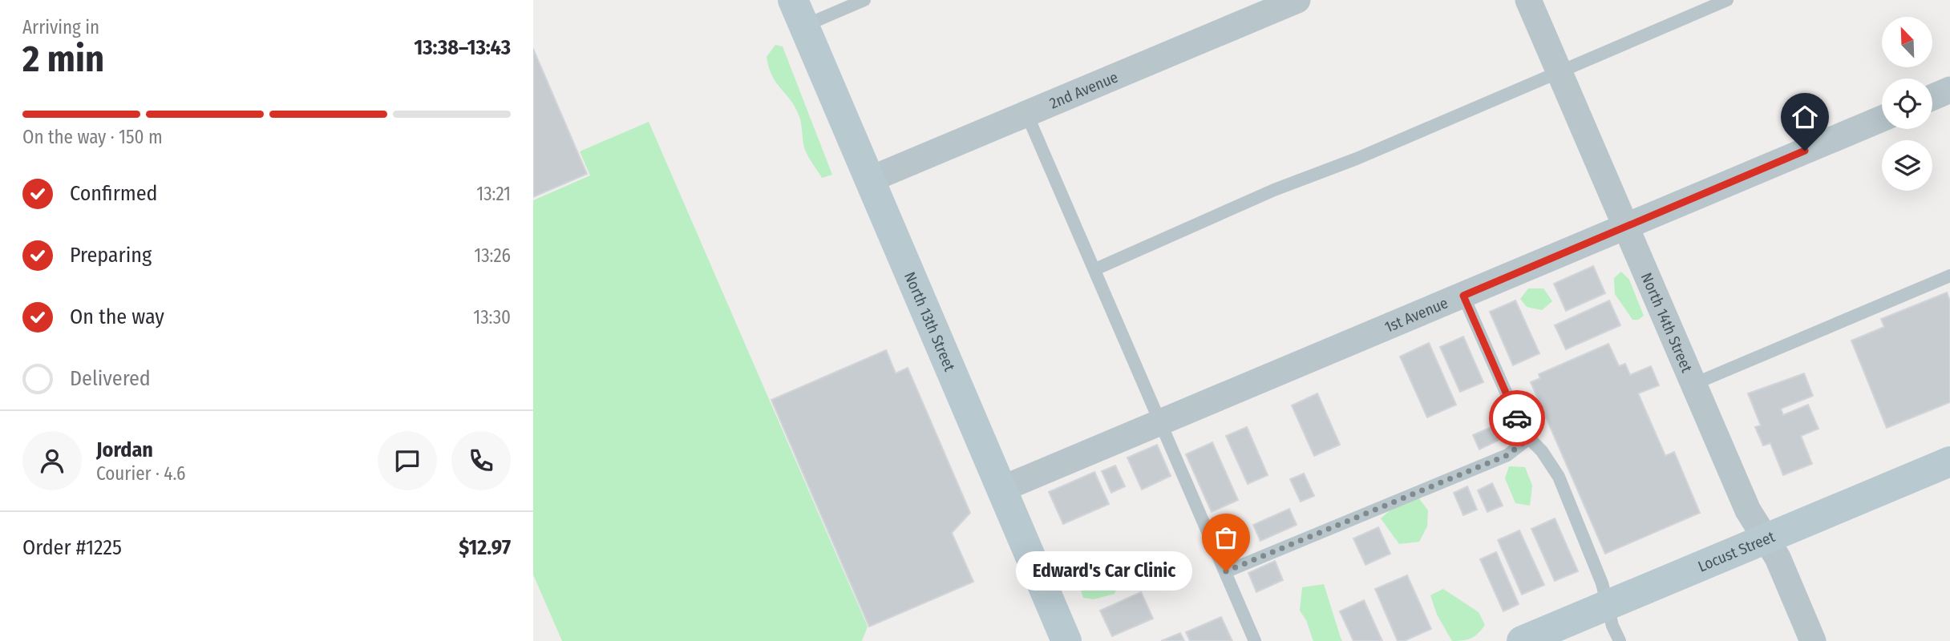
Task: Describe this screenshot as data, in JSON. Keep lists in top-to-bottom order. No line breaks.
{"streets":{"main road":["North 13th Street","Locust Street"],"street":["2nd Avenue","1st Avenue","North 14th Street"]},"crossings":[["2nd Avenue","North 13th Street"],["1st Avenue","North 13th Street"],["1st Avenue","North 14th Street"],["North 14th Street","Locust Street"]],"places":["Edward's Car Clinic"],"north":"top left","page":{"heading":["2 min","Arriving in","13:38–13:43"],"panel":["Jordan","Courier · 4.6","Order #1225","$12.97"],"bar":"On the way · 150 m","list":[["Confirmed","13:21"],["Preparing","13:26"],["On the way","13:30"],"Delivered"],"bubble":"Edward's Car Clinic"}}
